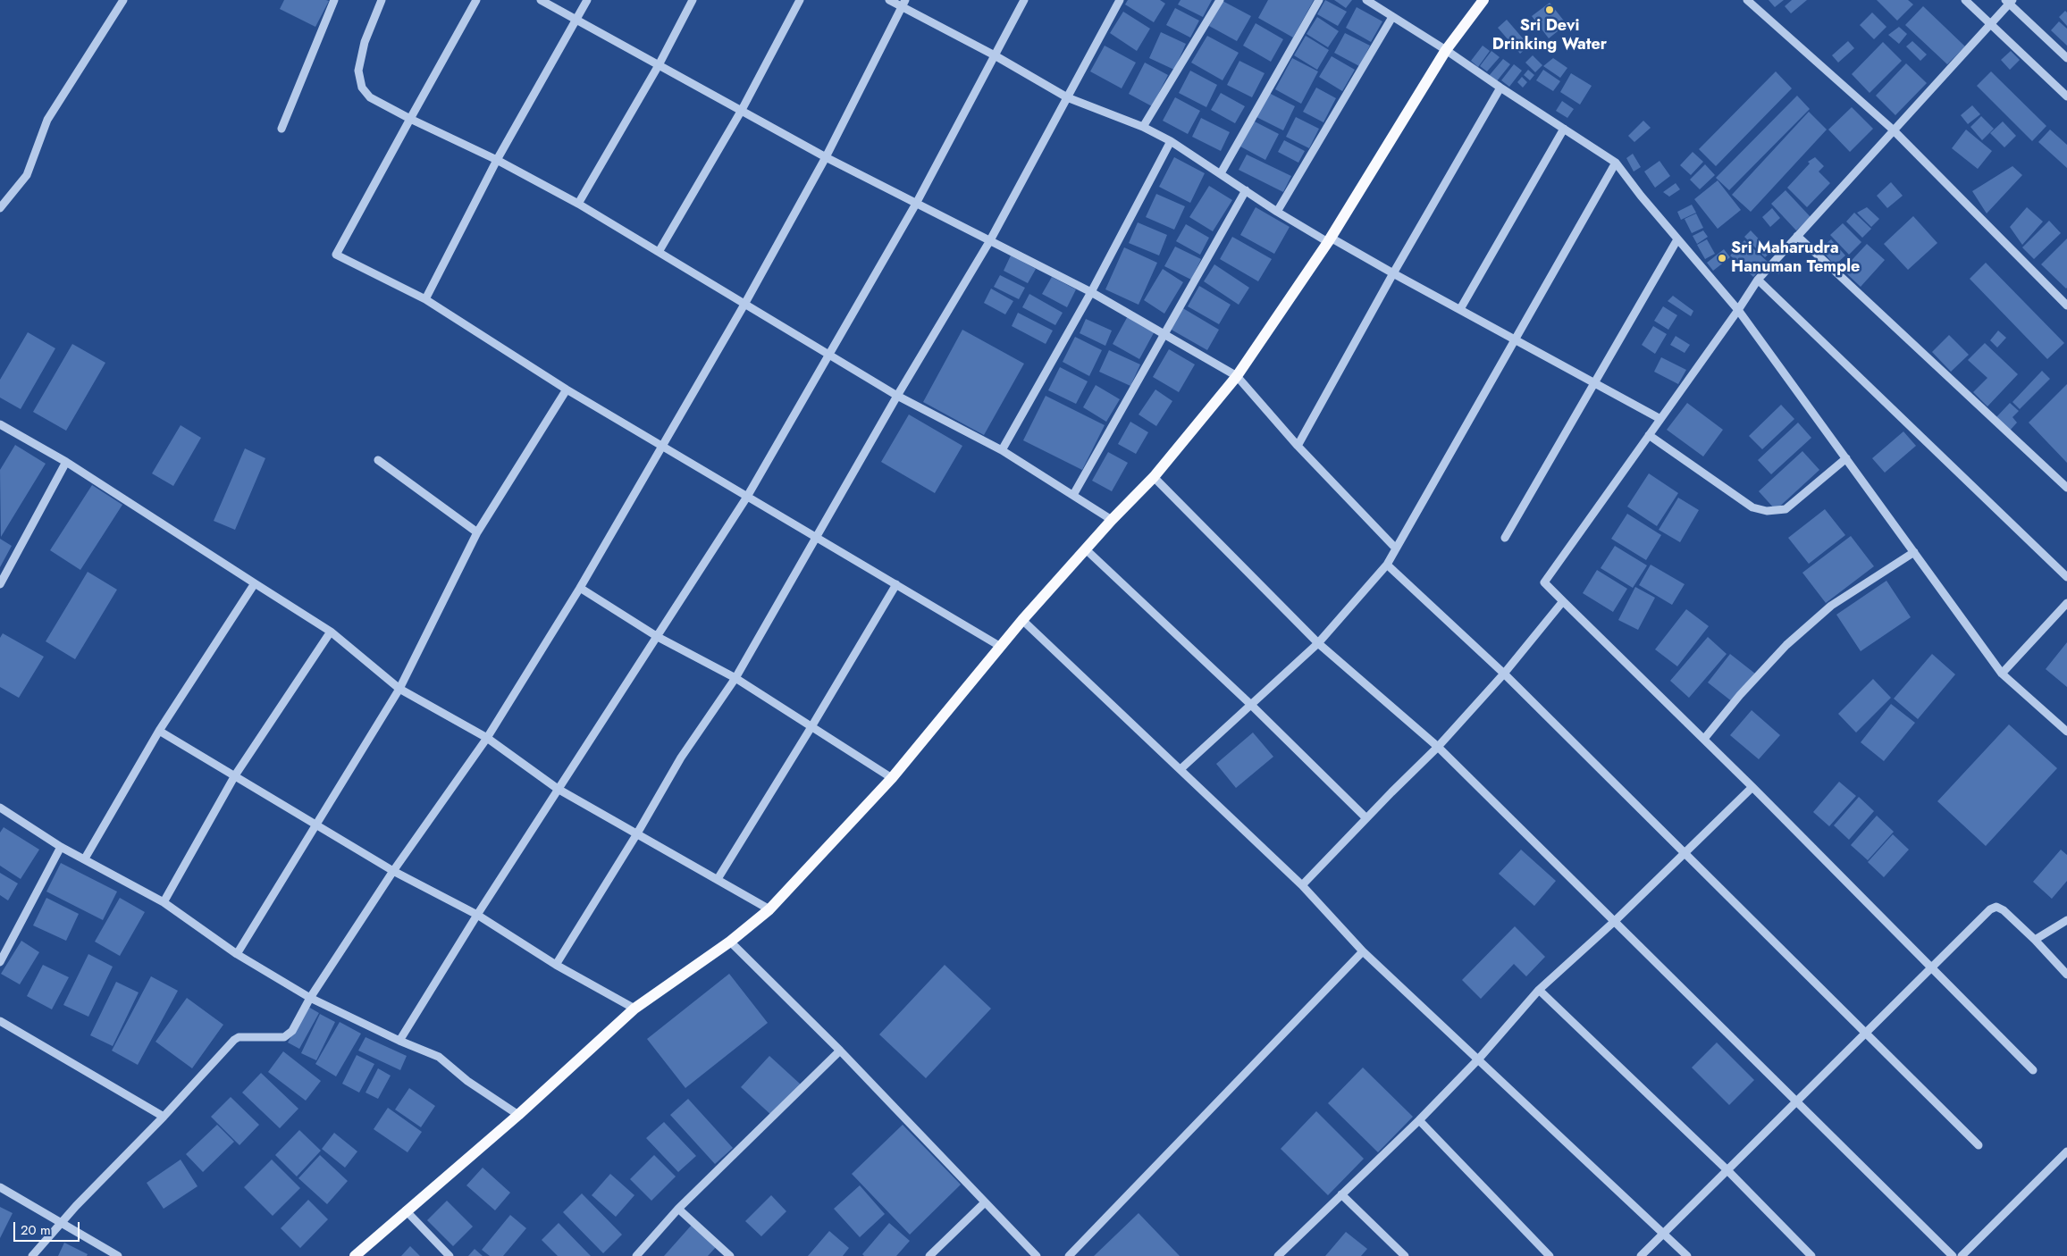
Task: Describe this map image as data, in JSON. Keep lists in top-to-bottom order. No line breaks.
{"places":["Sri Devi Drinking Water","Sri Maharudra Hanuman Temple"],"scale_bar":"20 m"}
